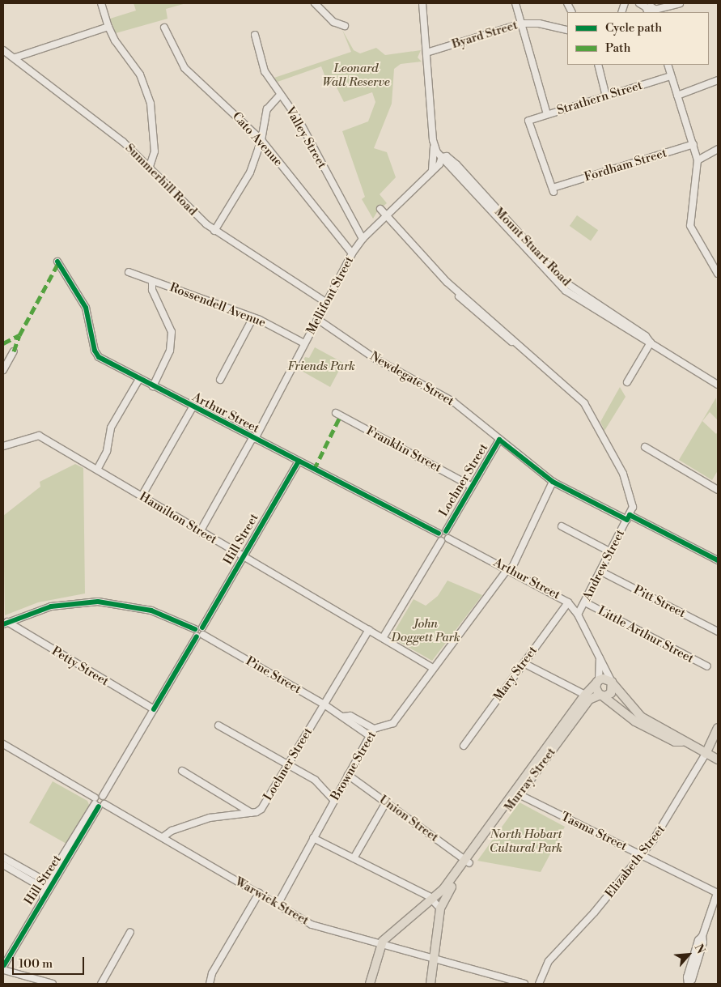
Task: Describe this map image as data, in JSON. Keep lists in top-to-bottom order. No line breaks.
{"streets":{"main road":["Murray Street","Elizabeth Street"],"street":["Byard Street","Strathern Street","Valley Street","Cato Avenue","Fordham Street","Summerhill Road","Mount Stuart Road","Mellifont Street","Rossendell Avenue","Newdegate Street","Arthur Street","Franklin Street","Lochner Street","Hamilton Street","Hill Street","Andrew Street","Pitt Street","Little Arthur Street","Petty Street","Mary Street","Pine Street","Browne Street","Union Street","Tasma Street","Warwick Street"]},"crossings":[["Strathern Street","Fordham Street"],["Valley Street","Mellifont Street"],["Cato Avenue","Mellifont Street"],["Summerhill Road","Mellifont Street"],["Mount Stuart Road","Mellifont Street"],["Mellifont Street","Rossendell Avenue"],["Mellifont Street","Newdegate Street"],["Mellifont Street","Arthur Street"],["Mellifont Street","Hamilton Street"],["Newdegate Street","Lochner Street"],["Newdegate Street","Andrew Street"],["Newdegate Street","Browne Street"],["Arthur Street","Hill Street"],["Arthur Street","Andrew Street"],["Arthur Street","Mary Street"],["Arthur Street","Browne Street"],["Arthur Street","Murray Street"],["Franklin Street","Lochner Street"],["Lochner Street","Hamilton Street"],["Lochner Street","Pine Street"],["Hamilton Street","Hill Street"],["Hamilton Street","Browne Street"],["Hill Street","Pine Street"],["Hill Street","Warwick Street"],["Andrew Street","Pitt Street"],["Andrew Street","Little Arthur Street"],["Pine Street","Browne Street"],["Browne Street","Union Street"],["Browne Street","Warwick Street"],["Murray Street","Union Street"],["Murray Street","Tasma Street"],["Murray Street","Warwick Street"],["Tasma Street","Elizabeth Street"]],"parks":["Leonard Wall Reserve","Friends Park","John Doggett Park","North Hobart Cultural Park"],"legend":["Cycle path","Path"],"scale_bar":"100 m","north":"top right"}
